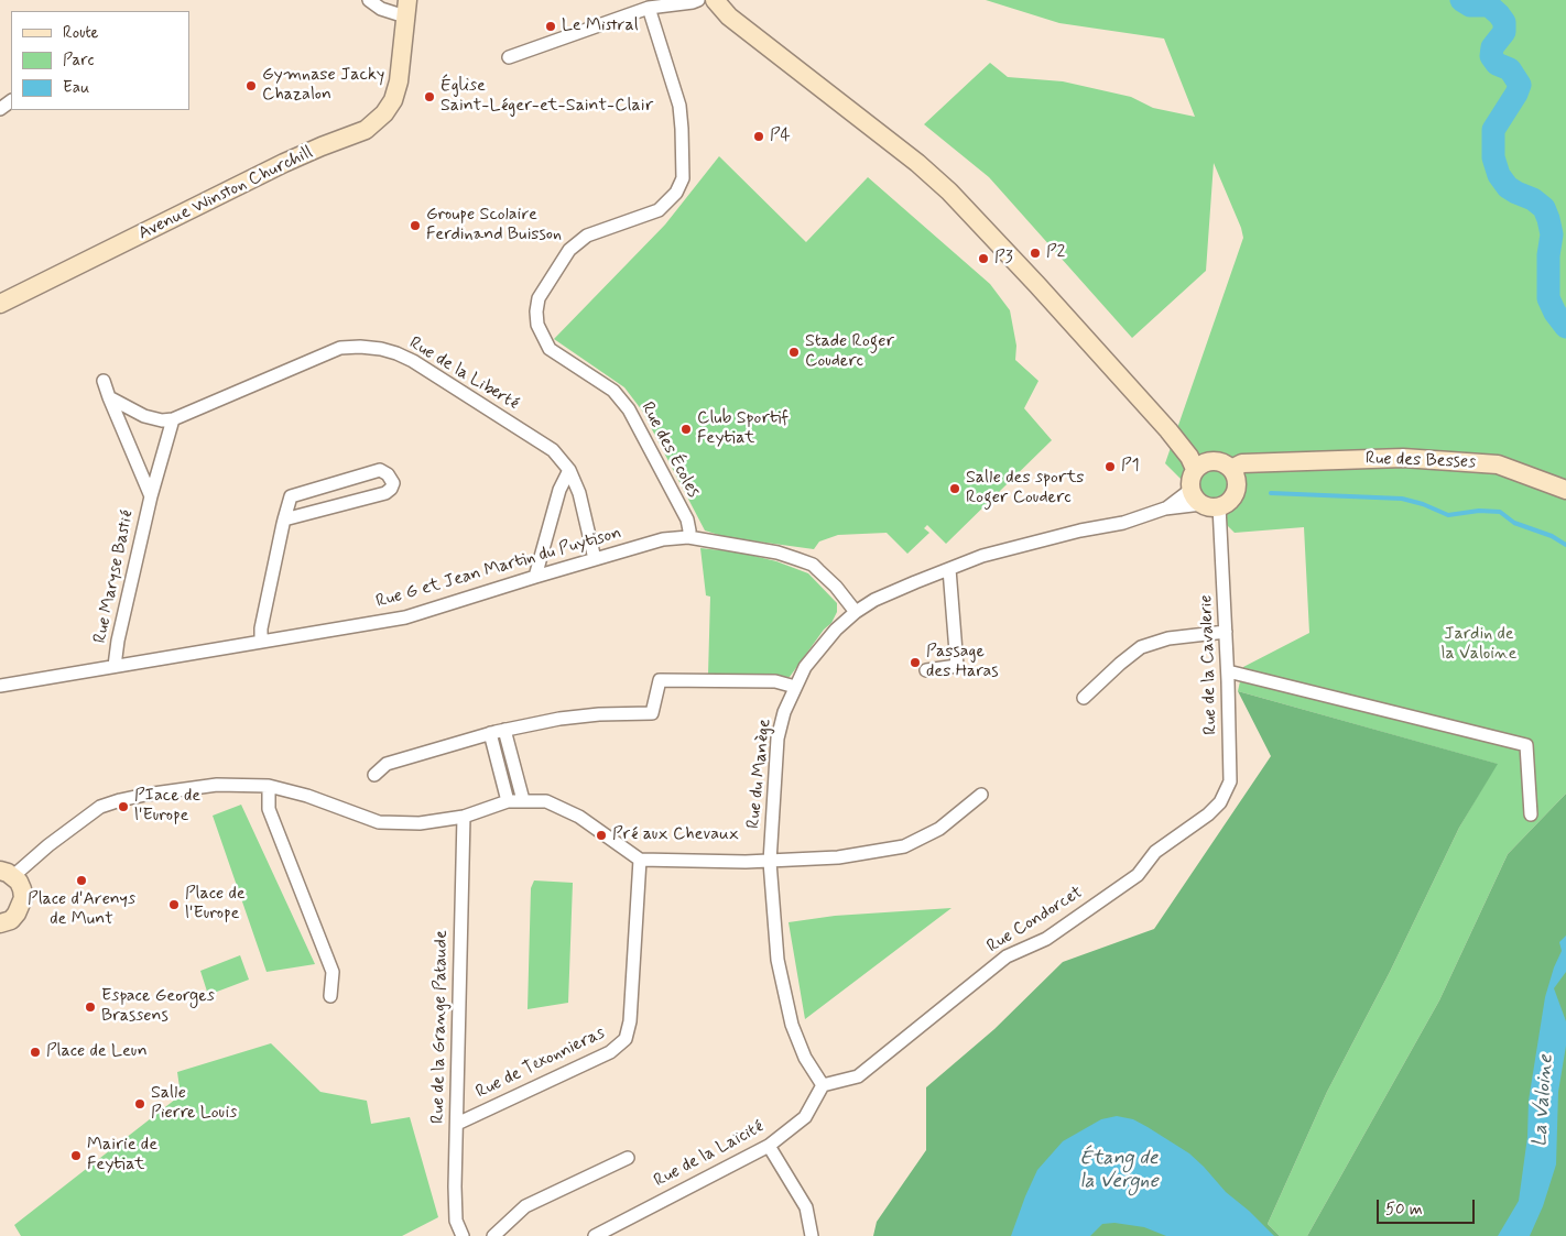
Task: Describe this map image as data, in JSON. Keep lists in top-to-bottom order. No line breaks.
{"streets":{"street":["Avenue Winston Churchill","Rue de la Liberté","Rue des Écoles","Rue des Besses","Rue G et Jean Martin du Puytison","Rue Maryse Bastié","Rue de la Cavalerie","Rue du Manège","Rue Condorcet","Rue de la Grange Pataude","Rue de Texonnieras","Rue de la Laïcité"]},"crossings":[["Rue de la Liberté","Rue G et Jean Martin du Puytison"],["Rue de la Liberté","Rue Maryse Bastié"],["Rue des Écoles","Rue G et Jean Martin du Puytison"],["Rue des Besses","Rue de la Cavalerie"],["Rue des Besses","Rue du Manège"],["Rue G et Jean Martin du Puytison","Rue Maryse Bastié"],["Rue G et Jean Martin du Puytison","Rue du Manège"],["Rue de la Cavalerie","Rue du Manège"],["Rue de la Cavalerie","Rue Condorcet"],["Rue du Manège","Rue Condorcet"],["Rue du Manège","Rue de la Laïcité"],["Rue Condorcet","Rue de la Laïcité"],["Rue de la Grange Pataude","Rue de Texonnieras"]],"water":["La Valoine","Étang de la Vergne"],"parks":["Jardin de la Valoine"],"places":["Le Mistral","Gymnase Jacky Chazalon","Église Saint-Léger-et-Saint-Clair","P4","Groupe Scolaire Ferdinand Buisson","P2","P3","Stade Roger Couderc","Club Sportif Feytiat","P1","Salle des sports Roger Couderc","Passage des Haras","PIace de l'Europe","Pré aux Chevaux","Place d'Arenys de Munt","Place de l'Europe","Espace Georges Brassens","Place de Leun","Salle Pierre Louis","Mairie de Feytiat"],"legend":["Route","Parc","Eau"],"scale_bar":"50 m"}
